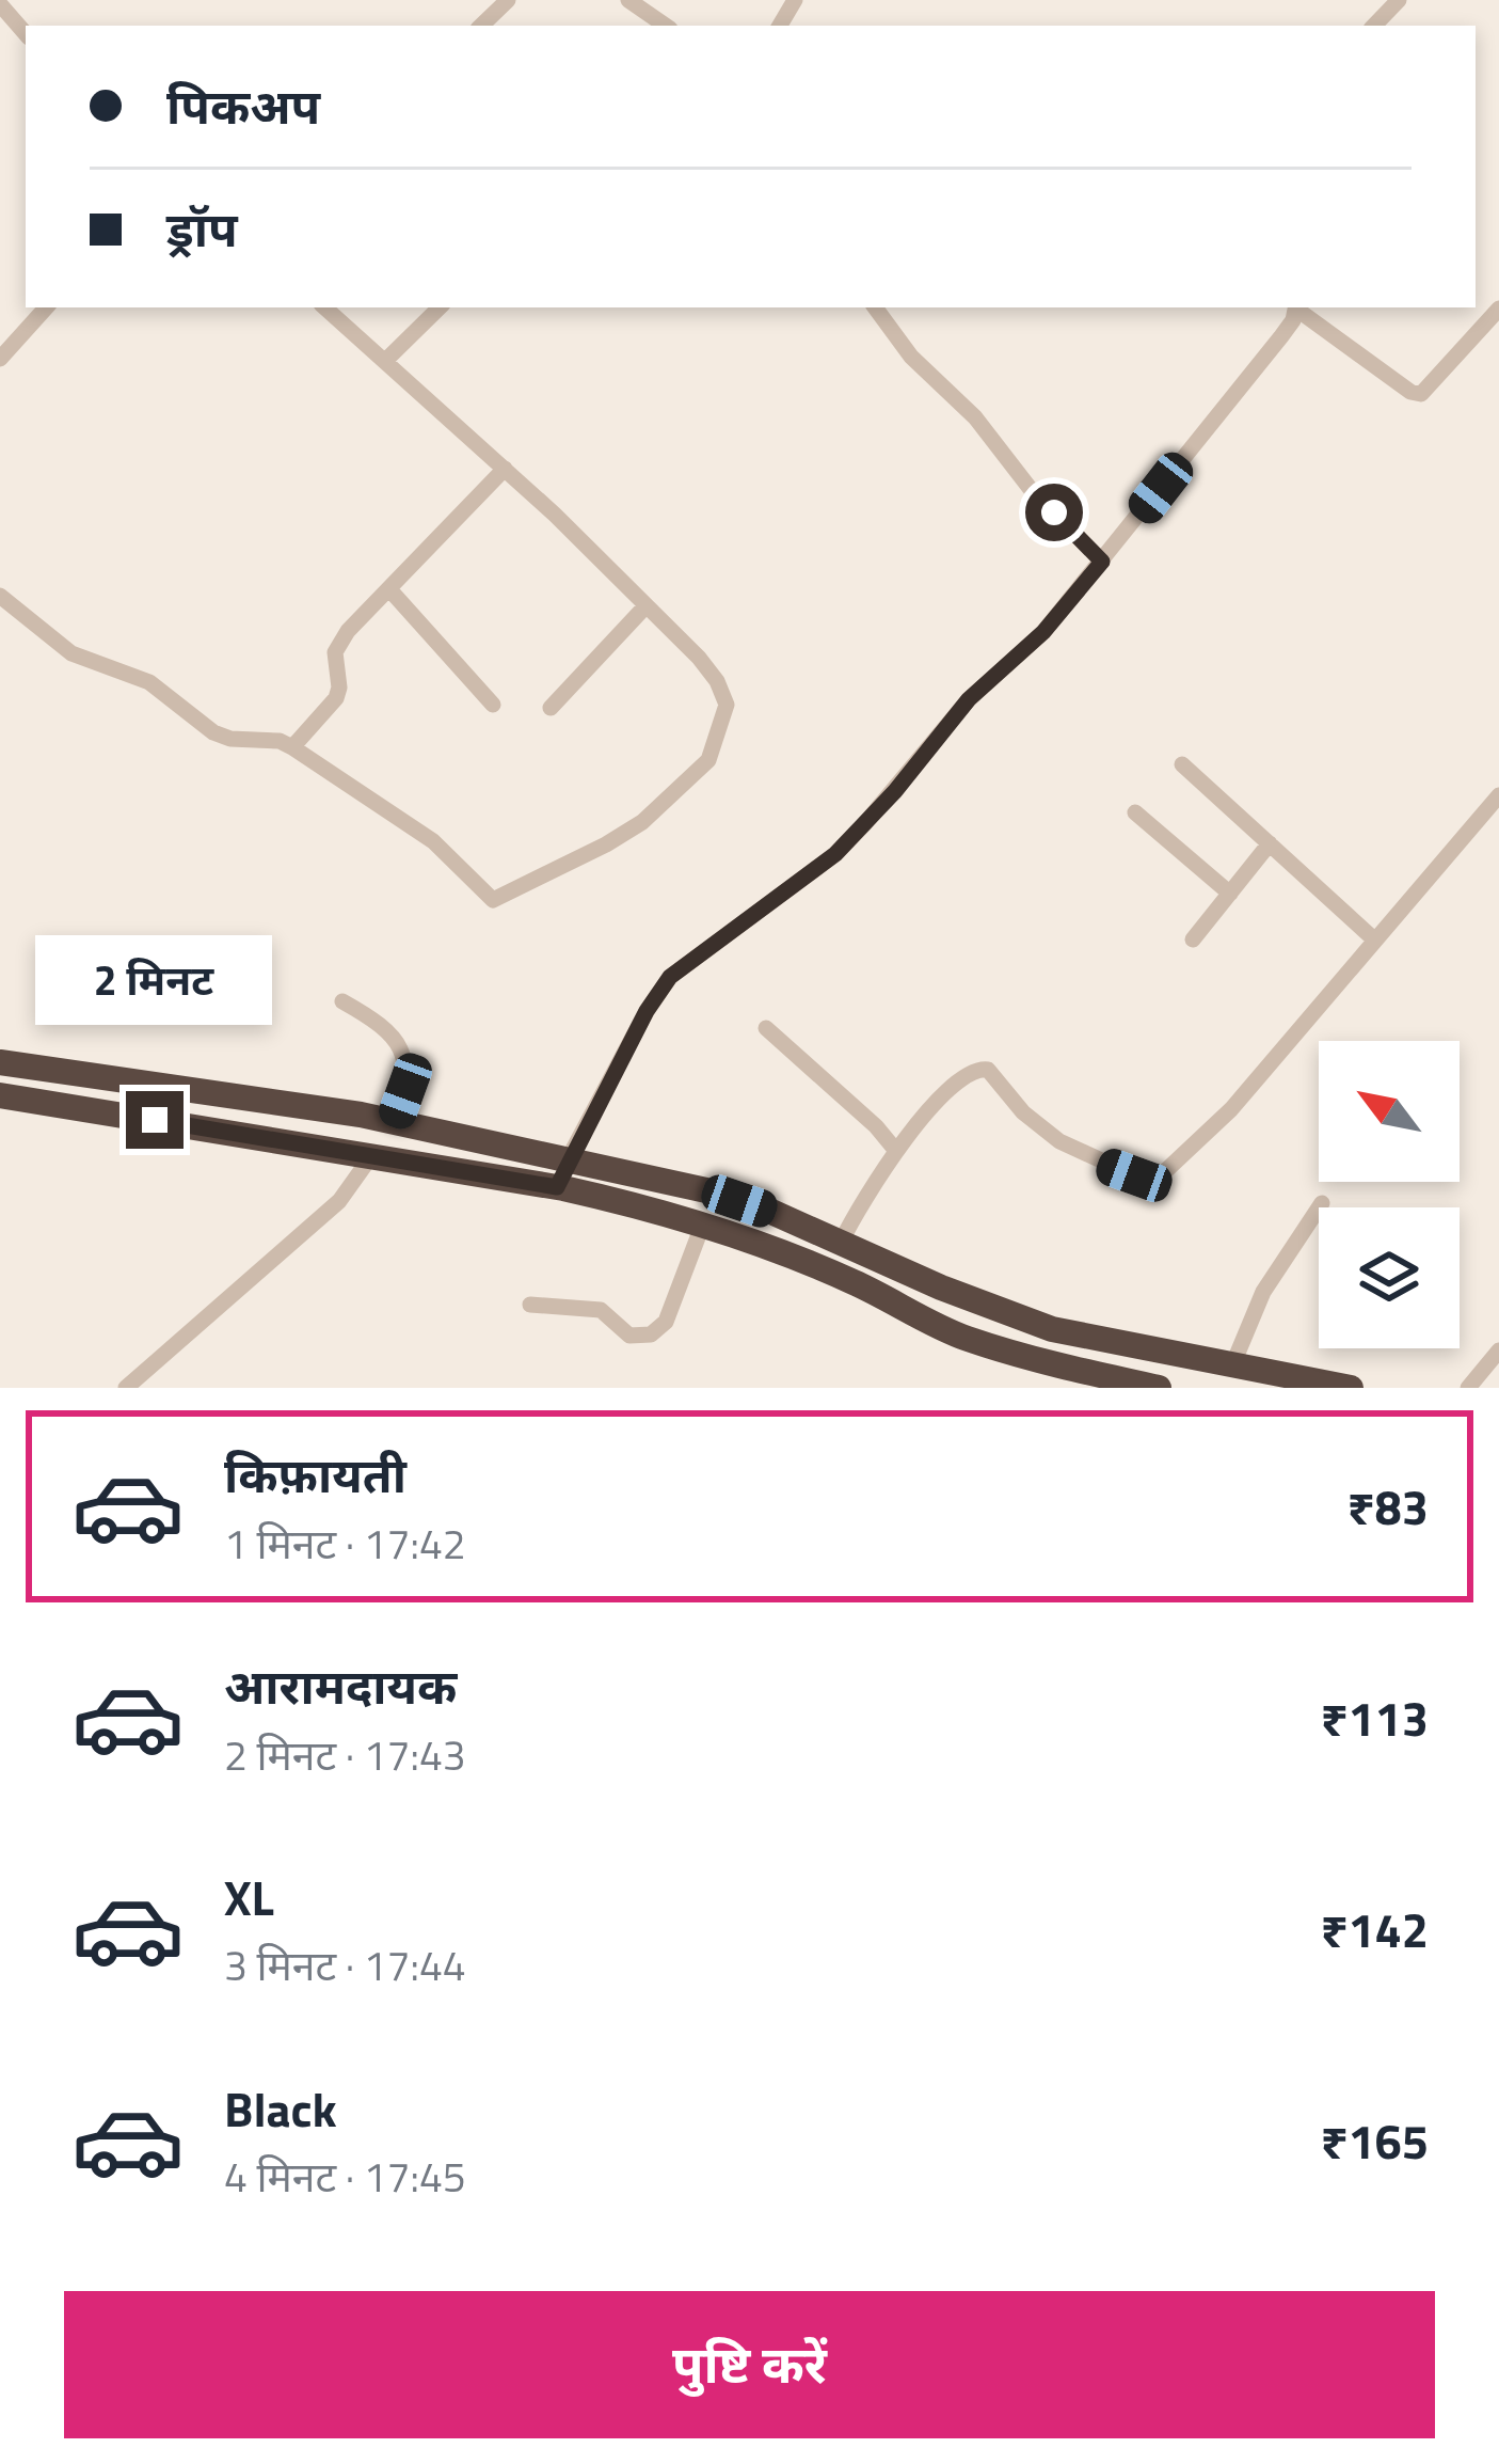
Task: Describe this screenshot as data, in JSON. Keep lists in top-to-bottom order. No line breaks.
{"north":"top left","page":{"banner":["पिकअप","ड्रॉप"],"bubble":"2 मिनट","list":[{"name":"किफ़ायती","note":"1 मिनट · 17:42","value":"₹83"},{"name":"आरामदायक","note":"2 मिनट · 17:43","value":"₹113"},{"name":"XL","note":"3 मिनट · 17:44","value":"₹142"},{"name":"Black","note":"4 मिनट · 17:45","value":"₹165"}],"buttons":"पुष्टि करें"}}
